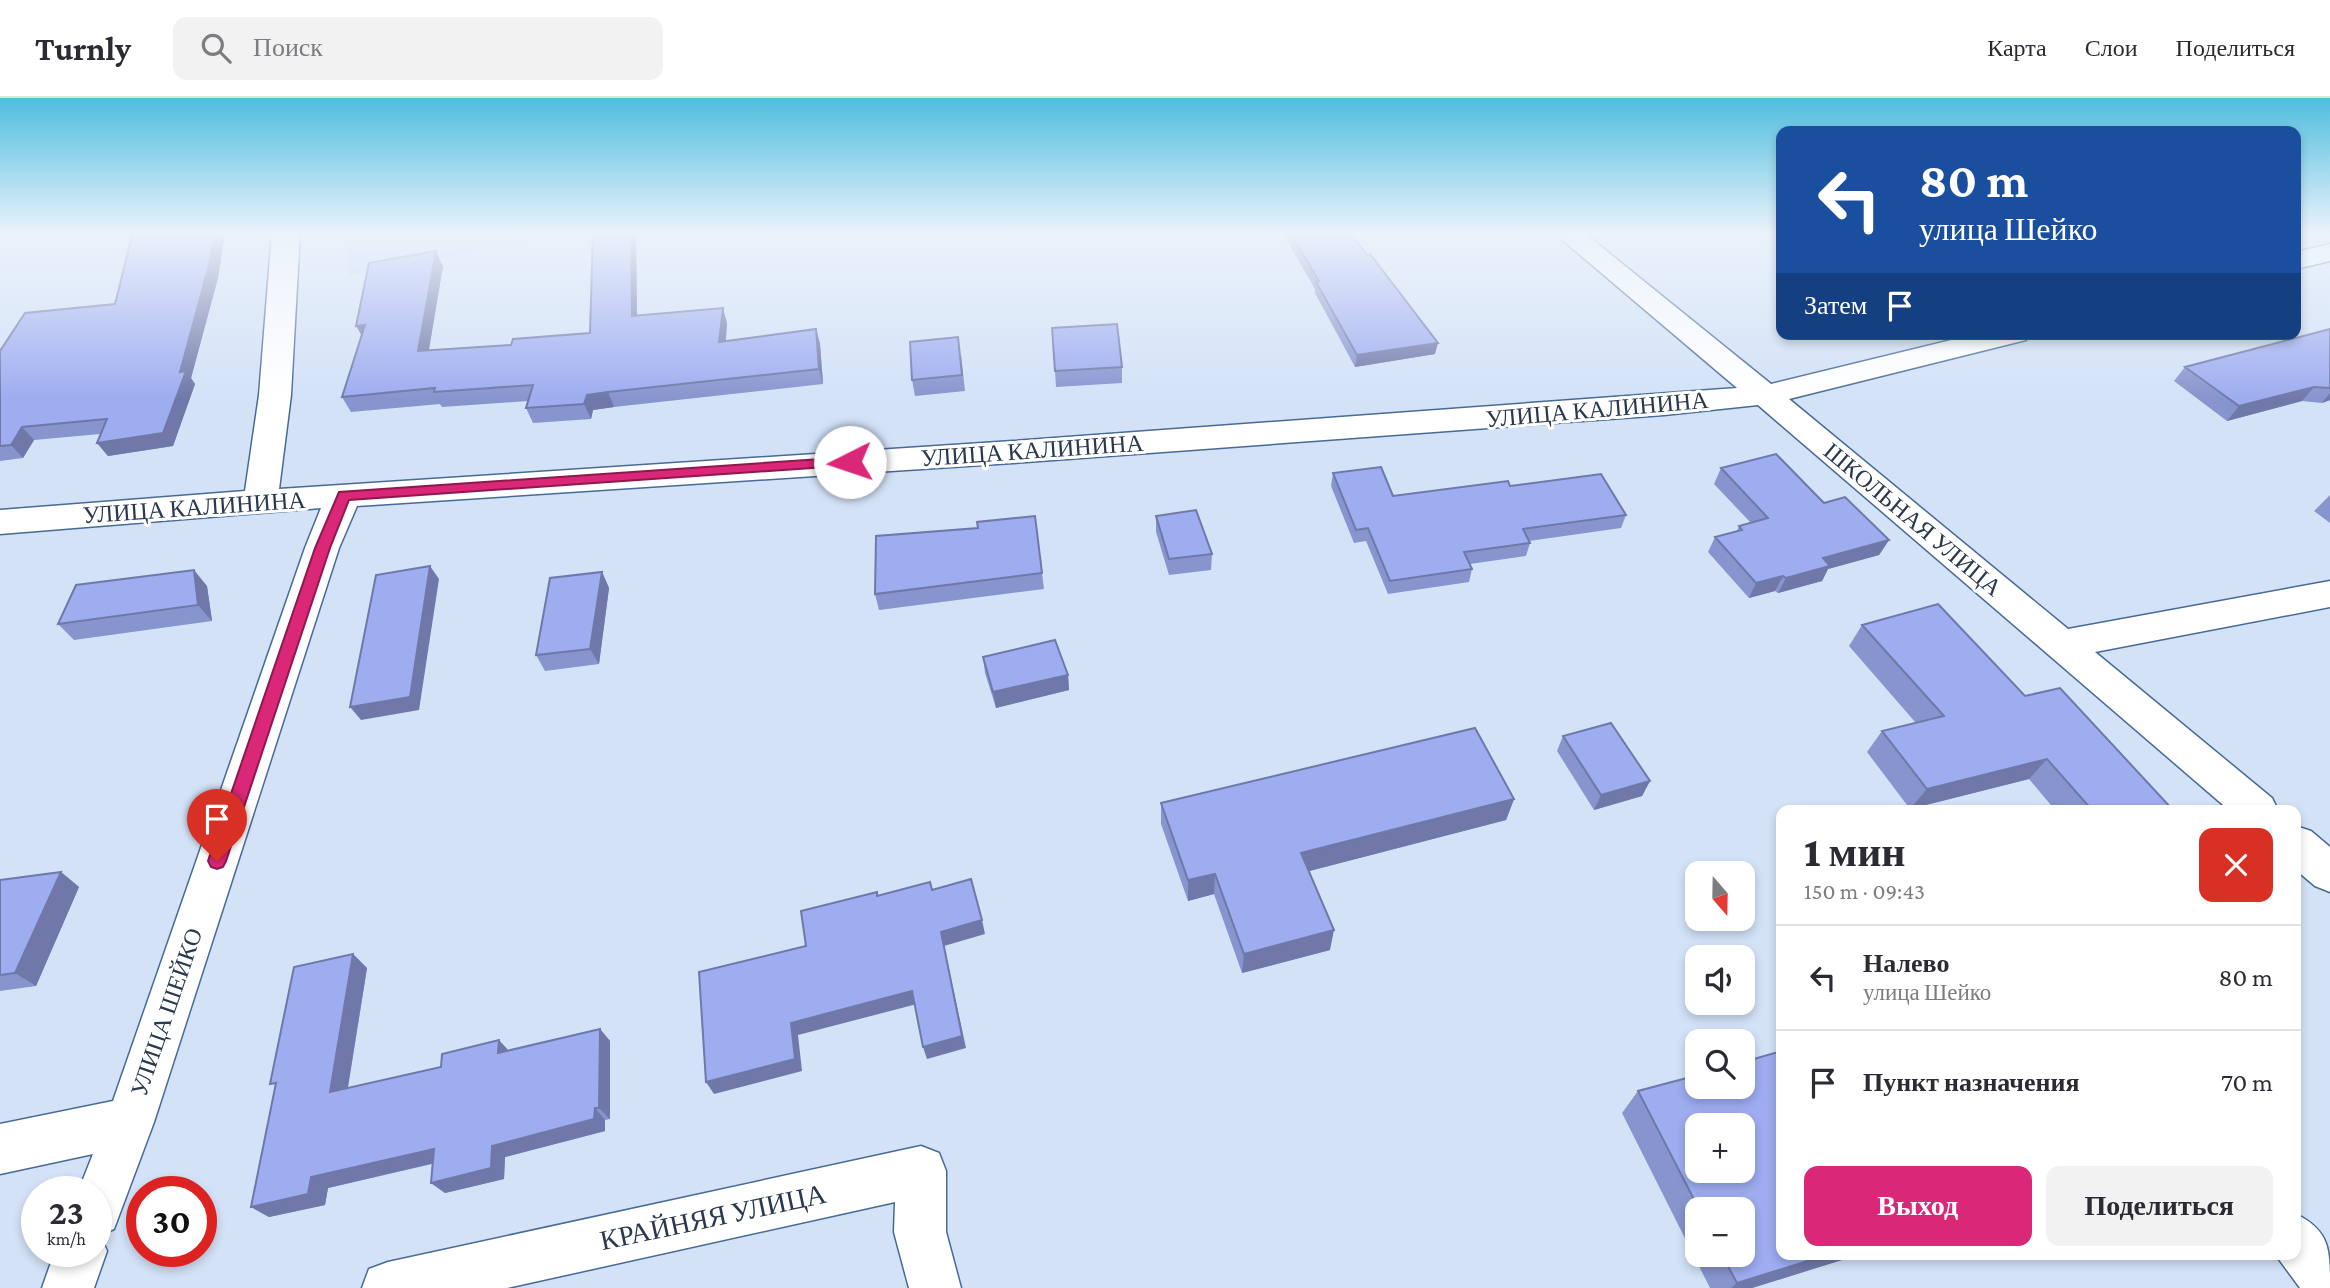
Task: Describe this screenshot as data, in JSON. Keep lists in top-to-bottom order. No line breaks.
{"streets":{"street":["УЛИЦА КАЛИНИНА","ШКОЛЬНАЯ УЛИЦА","УЛИЦА ШЕЙКО","КРАЙНЯЯ УЛИЦА"]},"crossings":[["УЛИЦА КАЛИНИНА","ШКОЛЬНАЯ УЛИЦА"],["УЛИЦА КАЛИНИНА","УЛИЦА ШЕЙКО"]],"north":"bottom","page":{"header":"Turnly","search":"Поиск","nav":["Карта","Слои","Поделиться"],"turn":["80 m","улица Шейко"],"then":"Затем","heading":["1 мин","150 m · 09:43"],"map_buttons":["+","−"],"list":[{"name":"Налево","note":"улица Шейко","value":"80 m"},{"name":"Пункт назначения","value":"70 m"}],"buttons":["Выход","Поделиться"],"speed":"23 km/h","limit":"30"}}
